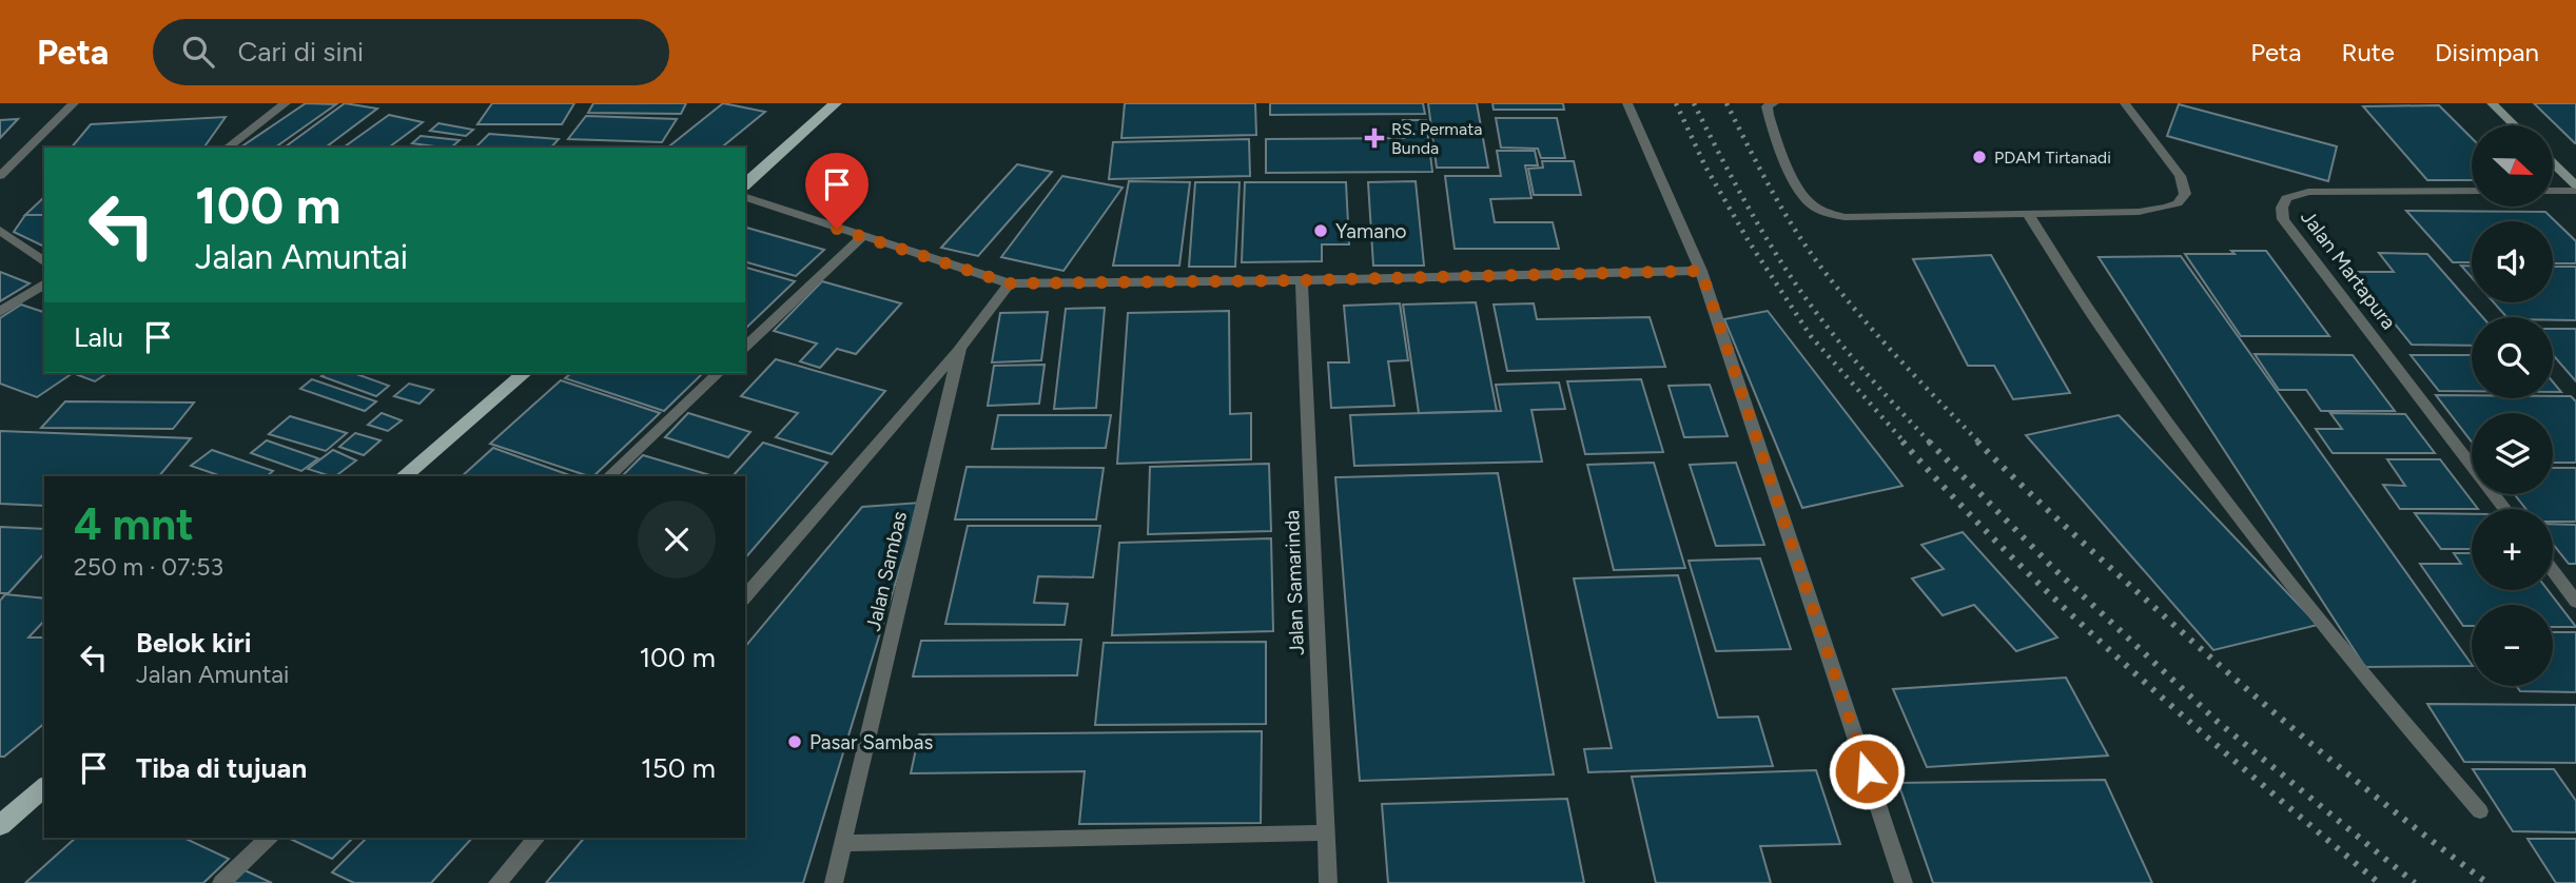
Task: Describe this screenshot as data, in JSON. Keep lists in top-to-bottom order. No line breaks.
{"streets":{"street":["Jalan Martapura","Jalan Sambas","Jalan Samarinda"]},"places":{"health":["RS. Permata Bunda"],"other":["PDAM Tirtanadi","Yamano","Pasar Sambas"]},"north":"right","page":{"header":"Peta","search":"Cari di sini","nav":["Peta","Rute","Disimpan"],"map_buttons":["+","−"],"turn":["100 m","Jalan Amuntai"],"then":"Lalu","heading":["4 mnt","250 m · 07:53"],"list":[{"name":"Belok kiri","note":"Jalan Amuntai","value":"100 m"},{"name":"Tiba di tujuan","value":"150 m"}]}}
